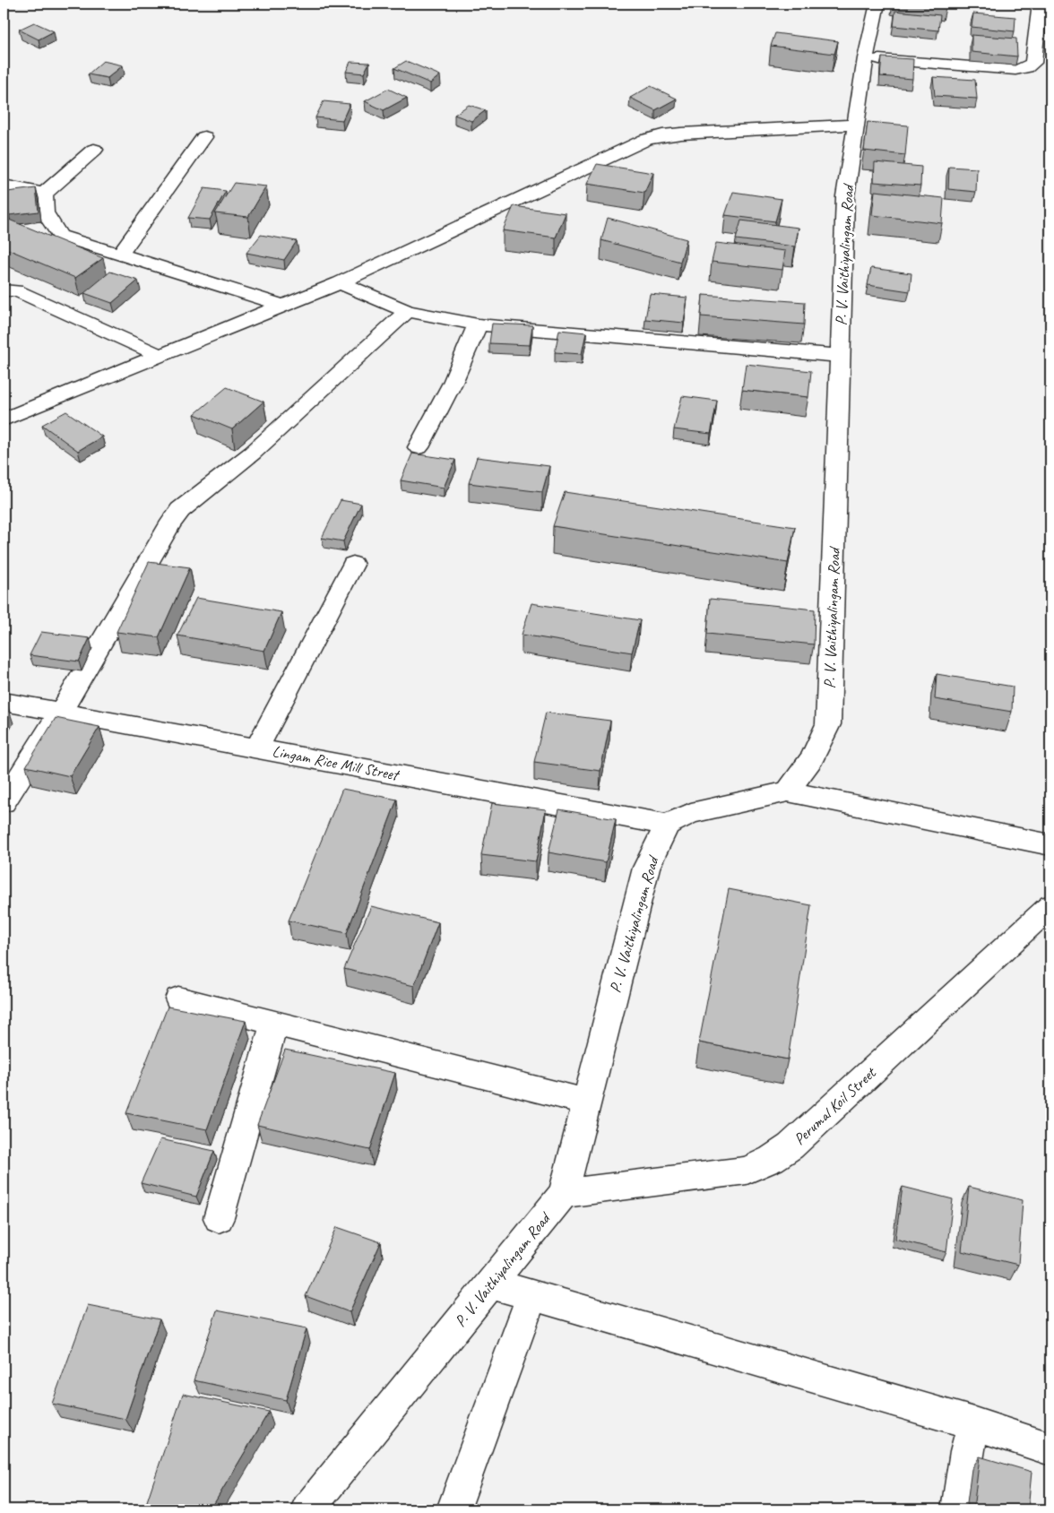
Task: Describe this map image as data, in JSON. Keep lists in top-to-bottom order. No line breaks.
{"streets":{"street":["P. V. Vaithiyalingam Road","Lingam Rice Mill Street","Perumal Koil Street"]},"crossings":[["P. V. Vaithiyalingam Road","Lingam Rice Mill Street"],["P. V. Vaithiyalingam Road","Perumal Koil Street"]]}
